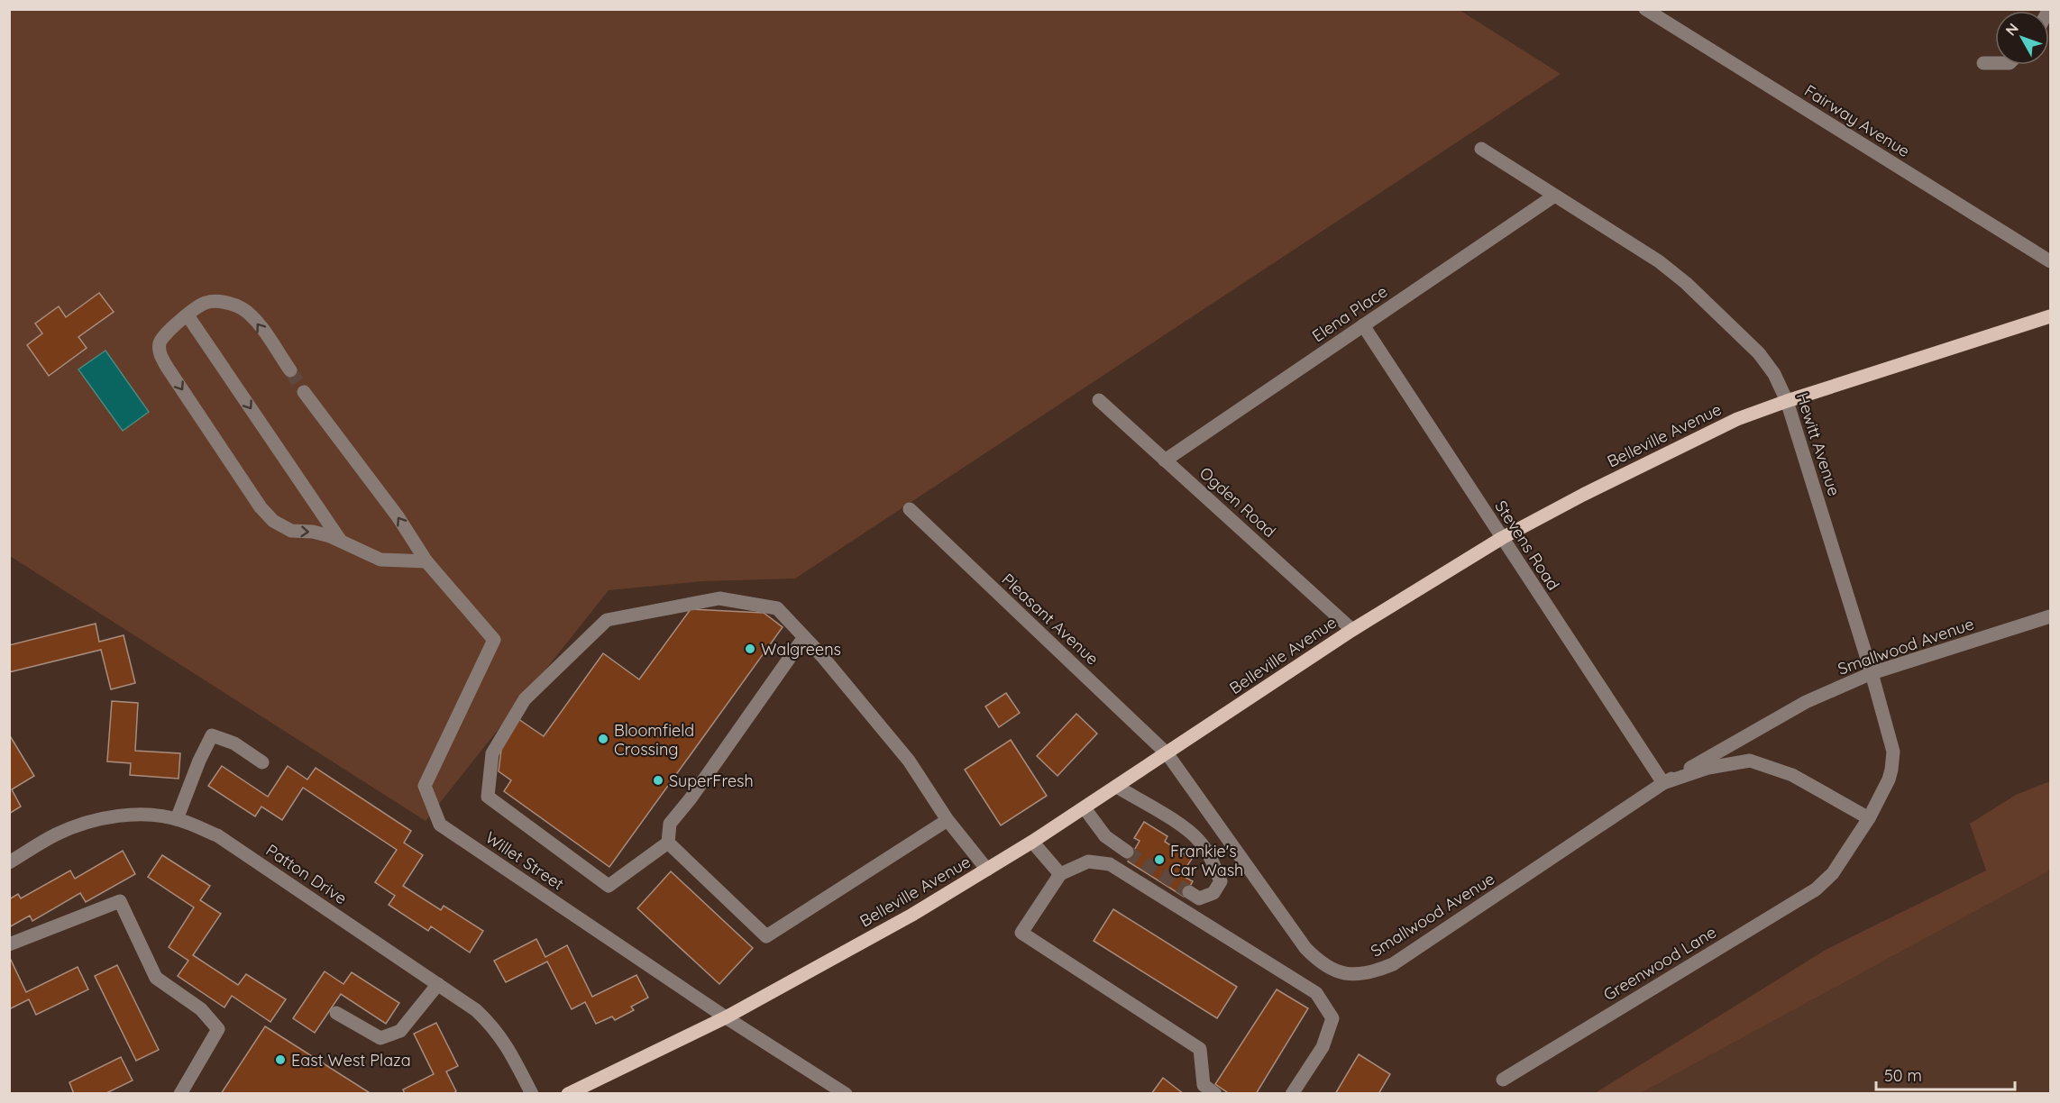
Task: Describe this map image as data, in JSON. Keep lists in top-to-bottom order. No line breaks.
{"streets":{"main road":["Belleville Avenue"],"street":["Fairway Avenue","Elena Place","Hewitt Avenue","Ogden Road","Stevens Road","Pleasant Avenue","Smallwood Avenue","Willet Street","Patton Drive","Greenwood Lane"]},"crossings":[["Elena Place","Hewitt Avenue"],["Elena Place","Ogden Road"],["Elena Place","Stevens Road"],["Belleville Avenue","Hewitt Avenue"],["Belleville Avenue","Ogden Road"],["Belleville Avenue","Stevens Road"],["Belleville Avenue","Pleasant Avenue"],["Belleville Avenue","Smallwood Avenue"],["Belleville Avenue","Willet Street"],["Hewitt Avenue","Smallwood Avenue"],["Hewitt Avenue","Greenwood Lane"],["Stevens Road","Smallwood Avenue"],["Pleasant Avenue","Smallwood Avenue"]],"places":["Walgreens","Bloomfield Crossing","SuperFresh","Frankie's Car Wash","East West Plaza"],"scale_bar":"50 m","north":"top left"}
